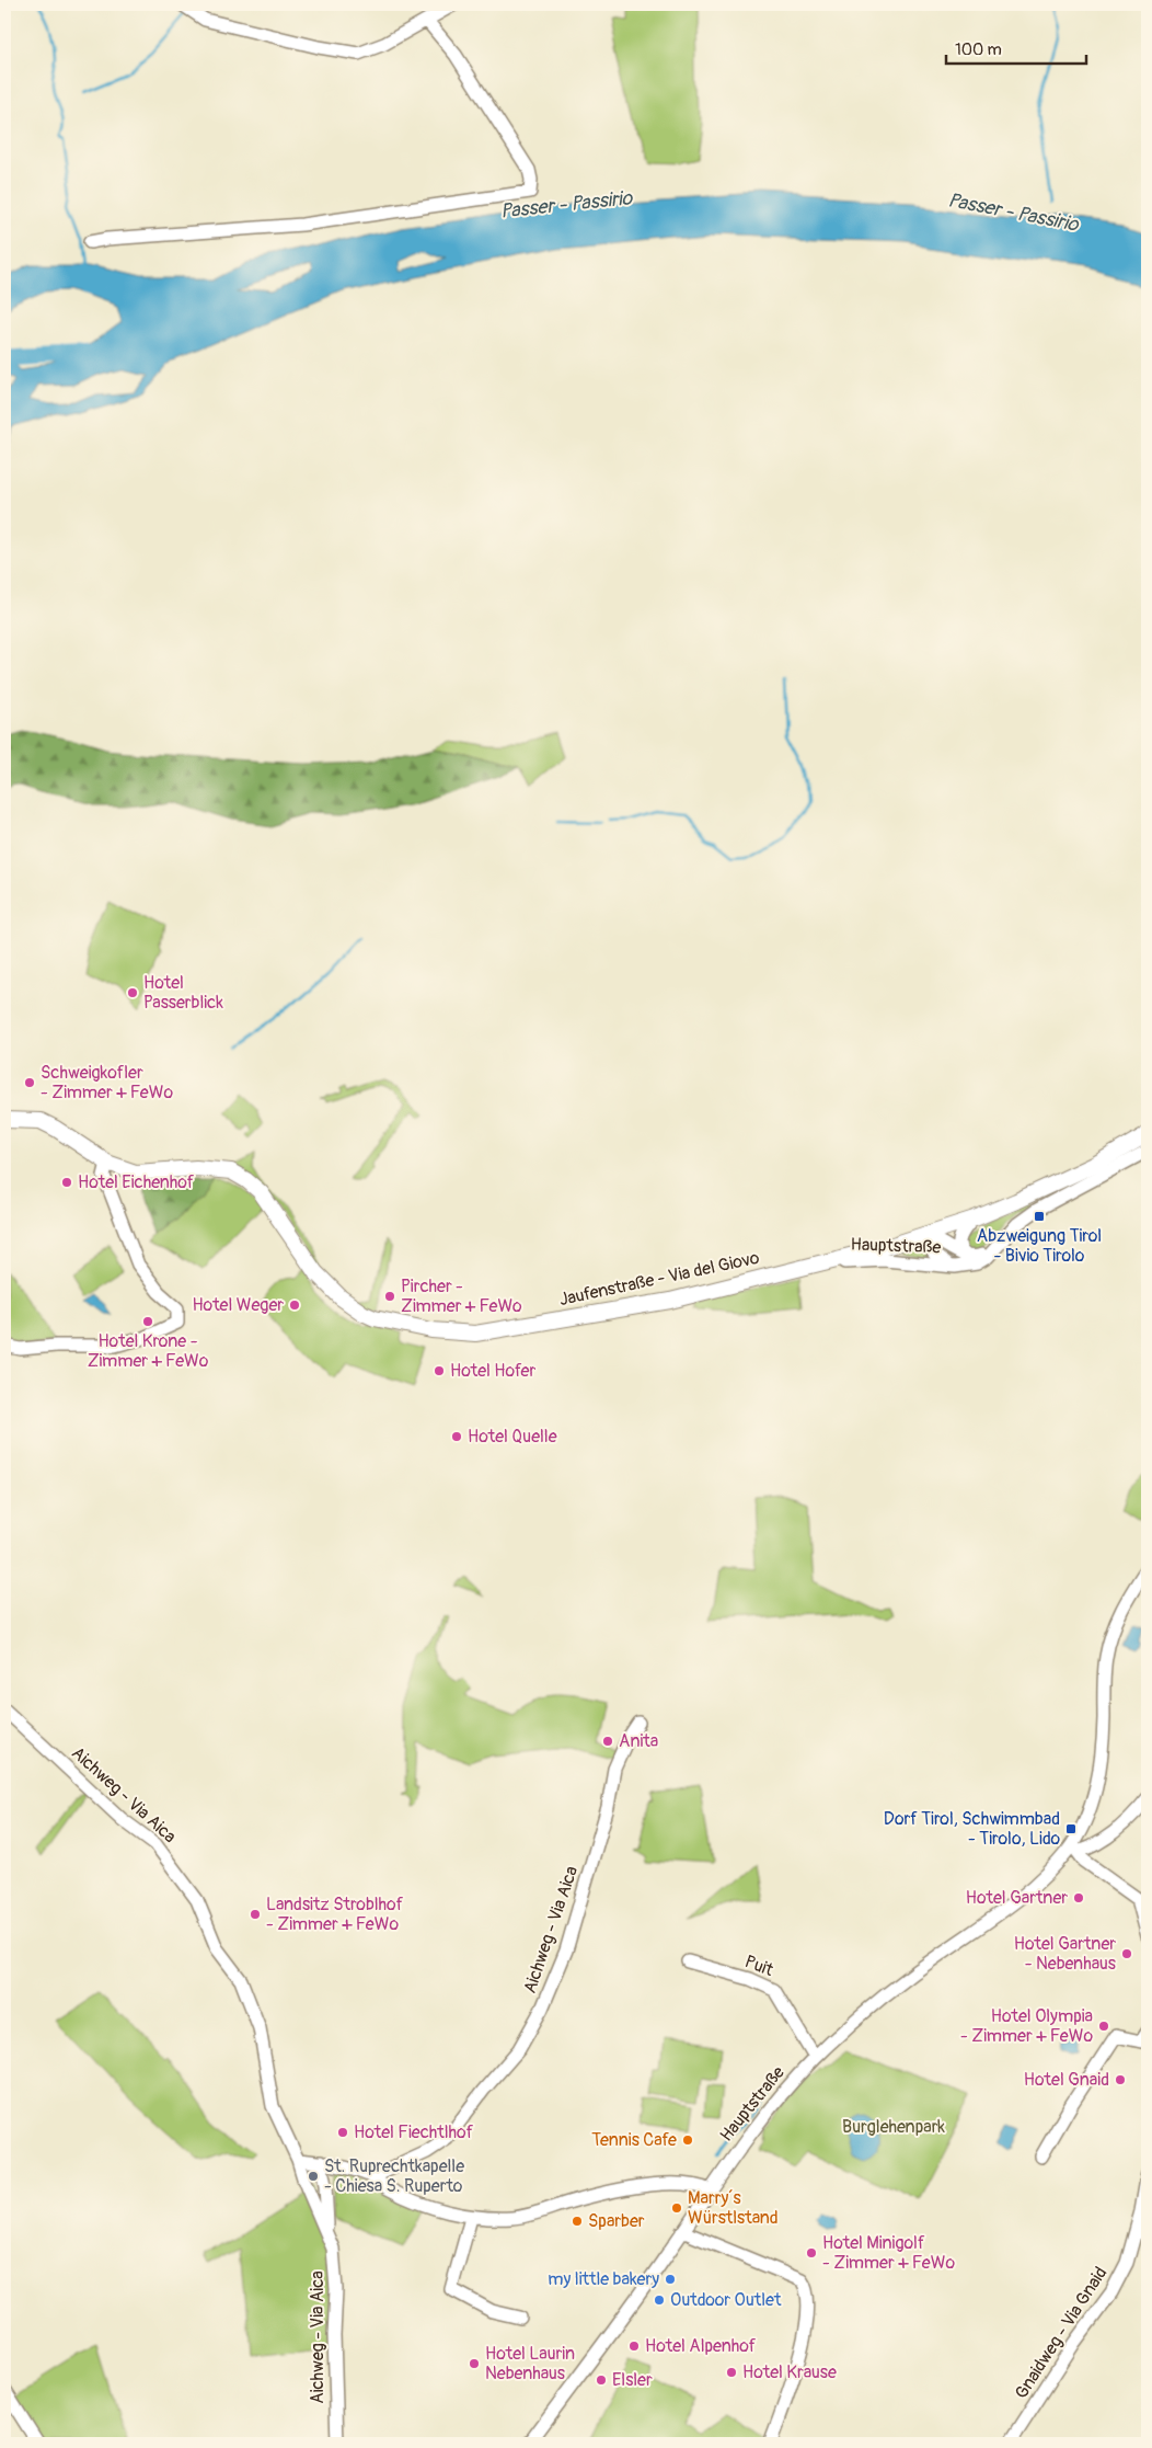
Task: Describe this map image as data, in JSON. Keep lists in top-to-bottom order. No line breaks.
{"streets":{"main road":["Jaufenstraße - Via del Giovo"],"street":["Hauptstraße","Aichweg - Via Aica","Puit","Gnaidweg - Via Gnaid"]},"crossings":[["Hauptstraße","Jaufenstraße - Via del Giovo"],["Hauptstraße","Puit"]],"water":["Passer - Passirio"],"parks":["Burglehenpark"],"places":{"other":["Hotel Passerblick","Schweigkofler - Zimmer + FeWo","Hotel Eichenhof","Pircher - Zimmer + FeWo","Hotel Weger","Hotel Krone - Zimmer + FeWo","Hotel Hofer","Hotel Quelle","Anita","Hotel Gartner","Landsitz Stroblhof - Zimmer + FeWo","Hotel Gartner - Nebenhaus","Hotel Olympia - Zimmer + FeWo","Hotel Gnaid","Hotel Fiechtlhof","Tennis Cafe","St. Ruprechtkapelle - Chiesa S. Ruperto","Marry´s Würstlstand","Sparber","Hotel Minigolf - Zimmer + FeWo","my little bakery","Outdoor Outlet","Hotel Alpenhof","Hotel Laurin Nebenhaus","Hotel Krause","Elsler"],"transit":["Abzweigung Tirol - Bivio Tirolo","Dorf Tirol, Schwimmbad - Tirolo, Lido"]},"scale_bar":"100 m"}
